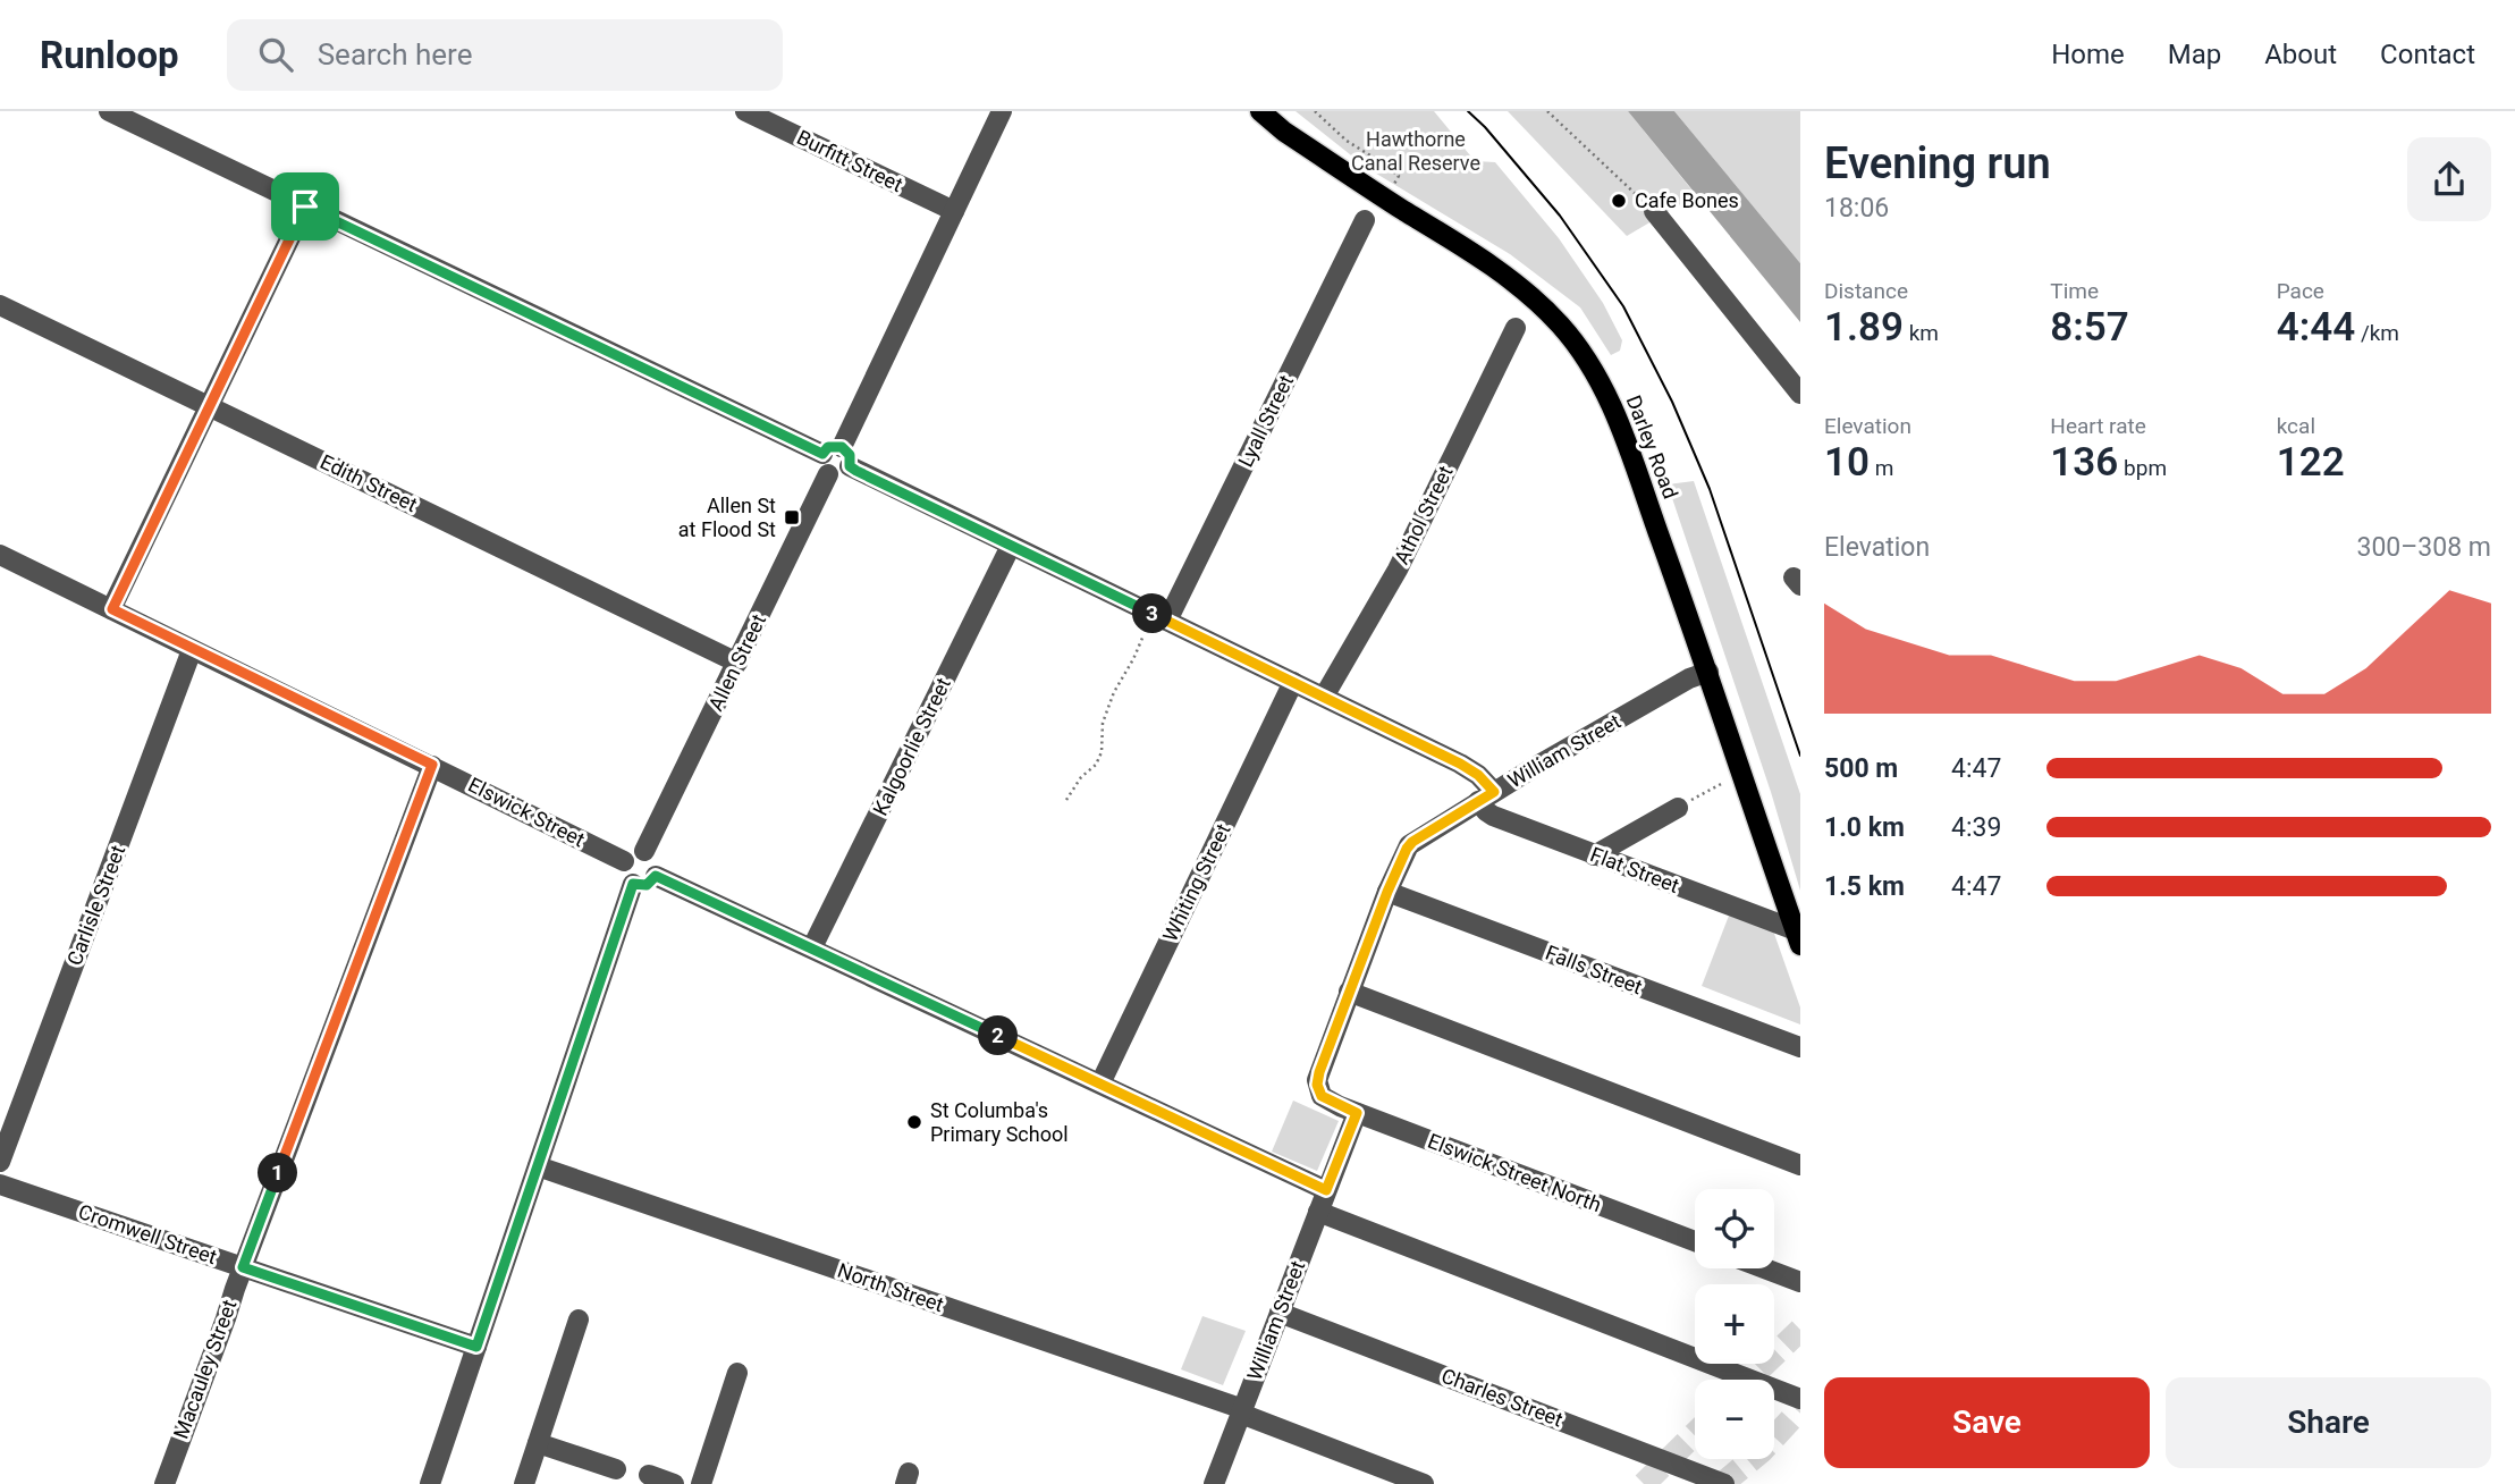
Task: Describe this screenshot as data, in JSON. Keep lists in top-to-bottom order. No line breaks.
{"streets":{"main road":["Darley Road"],"street":["Burfitt Street","Lyall Street","Edith Street","Athol Street","Allen Street","Kalgoorlie Street","William Street","Elswick Street","Flat Street","Whiting Street","Carlisle Street","Falls Street","Elswick Street North","Cromwell Street","North Street","Macauley Street","Charles Street"]},"crossings":[["Lyall Street","Flat Street"],["Darley Road","William Street"],["Darley Road","Flat Street"],["Edith Street","Allen Street"],["Athol Street","Flat Street"],["Allen Street","Elswick Street"],["Allen Street","Flat Street"],["Kalgoorlie Street","Flat Street"],["William Street","Flat Street"],["William Street","Falls Street"],["William Street","Elswick Street North"],["William Street","North Street"],["William Street","Charles Street"],["Elswick Street","Carlisle Street"],["Elswick Street","Macauley Street"],["Flat Street","Whiting Street"],["Cromwell Street","Macauley Street"]],"parks":["Hawthorne Canal Reserve"],"places":{"other":["Cafe Bones","St Columba's Primary School"],"transit":["Allen St at Flood St"]},"page":{"header":"Runloop","search":"Search here","nav":["Home","Map","About","Contact"],"heading":["Evening run","18:06"],"stats":[["Distance","1.89 km"],["Time","8:57"],["Pace","4:44 /km"],["Elevation","10 m"],["Heart rate","136 bpm"],["kcal","122"]],"chart":["Elevation","300–308 m"],"pins":["3","2","1"],"list":[{"name":"500 m","note":"4:47"},{"name":"1.0 km","note":"4:39"},{"name":"1.5 km","note":"4:47"}],"map_buttons":["+","−"],"buttons":["Save","Share"]}}
